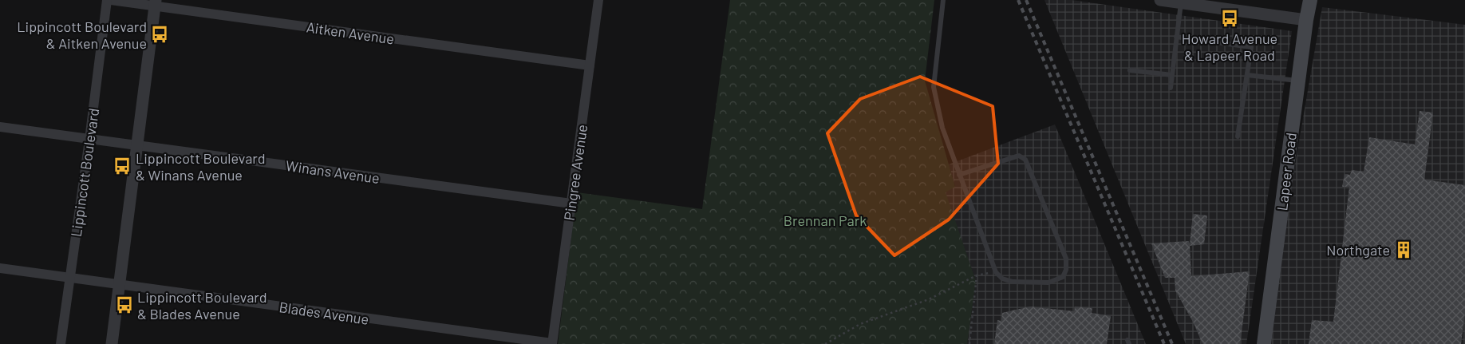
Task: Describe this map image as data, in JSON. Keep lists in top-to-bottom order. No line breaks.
{"streets":{"main road":["Lapeer Road"],"street":["Aitken Avenue","Winans Avenue","Lippincott Boulevard","Pingree Avenue","Blades Avenue"]},"crossings":[["Aitken Avenue","Pingree Avenue"],["Winans Avenue","Lippincott Boulevard"],["Winans Avenue","Pingree Avenue"],["Lippincott Boulevard","Blades Avenue"],["Pingree Avenue","Blades Avenue"]],"parks":["Brennan Park"],"places":{"bus stop":["Howard Avenue & Lapeer Road","Lippincott Boulevard & Aitken Avenue","Lippincott Boulevard & Winans Avenue","Lippincott Boulevard & Blades Avenue"],"building":["Northgate"]}}
